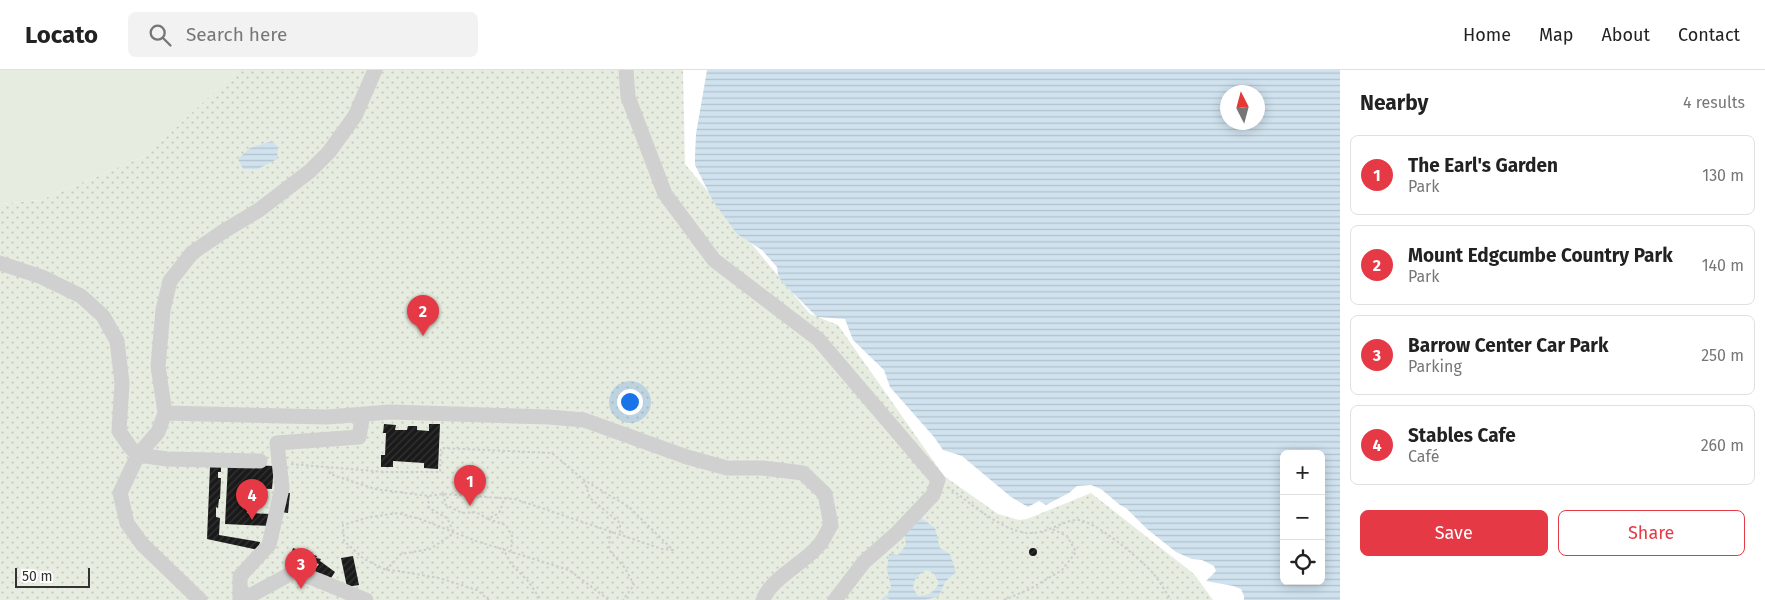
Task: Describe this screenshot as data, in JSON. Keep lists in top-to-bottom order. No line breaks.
{"scale_bar":"50 m","north":"top","page":{"header":"Locato","search":"Search here","nav":["Home","Map","About","Contact"],"heading":["Nearby","4 results"],"list":[{"mark":"1","name":"The Earl's Garden","note":"Park","value":"130 m"},{"mark":"2","name":"Mount Edgcumbe Country Park","note":"Park","value":"140 m"},{"mark":"3","name":"Barrow Center Car Park","note":"Parking","value":"250 m"},{"mark":"4","name":"Stables Cafe","note":"Café","value":"260 m"}],"pins":["2","1","4","3"],"map_buttons":["+","−"],"buttons":["Save","Share"],"scale":"50 m"}}
